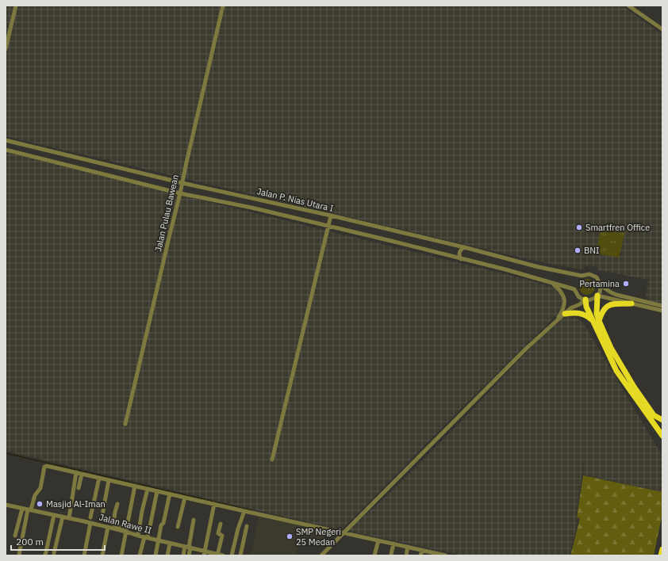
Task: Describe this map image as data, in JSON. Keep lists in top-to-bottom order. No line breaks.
{"streets":{"street":["Jalan P. Nias Utara I","Jalan Pulau Bawean","Jalan Rawe II"]},"crossings":[["Jalan P. Nias Utara I","Jalan Pulau Bawean"]],"places":["Smartfren Office","BNI","Pertamina","Masjid Al-Iman","SMP Negeri 25 Medan"],"scale_bar":"200 m"}
